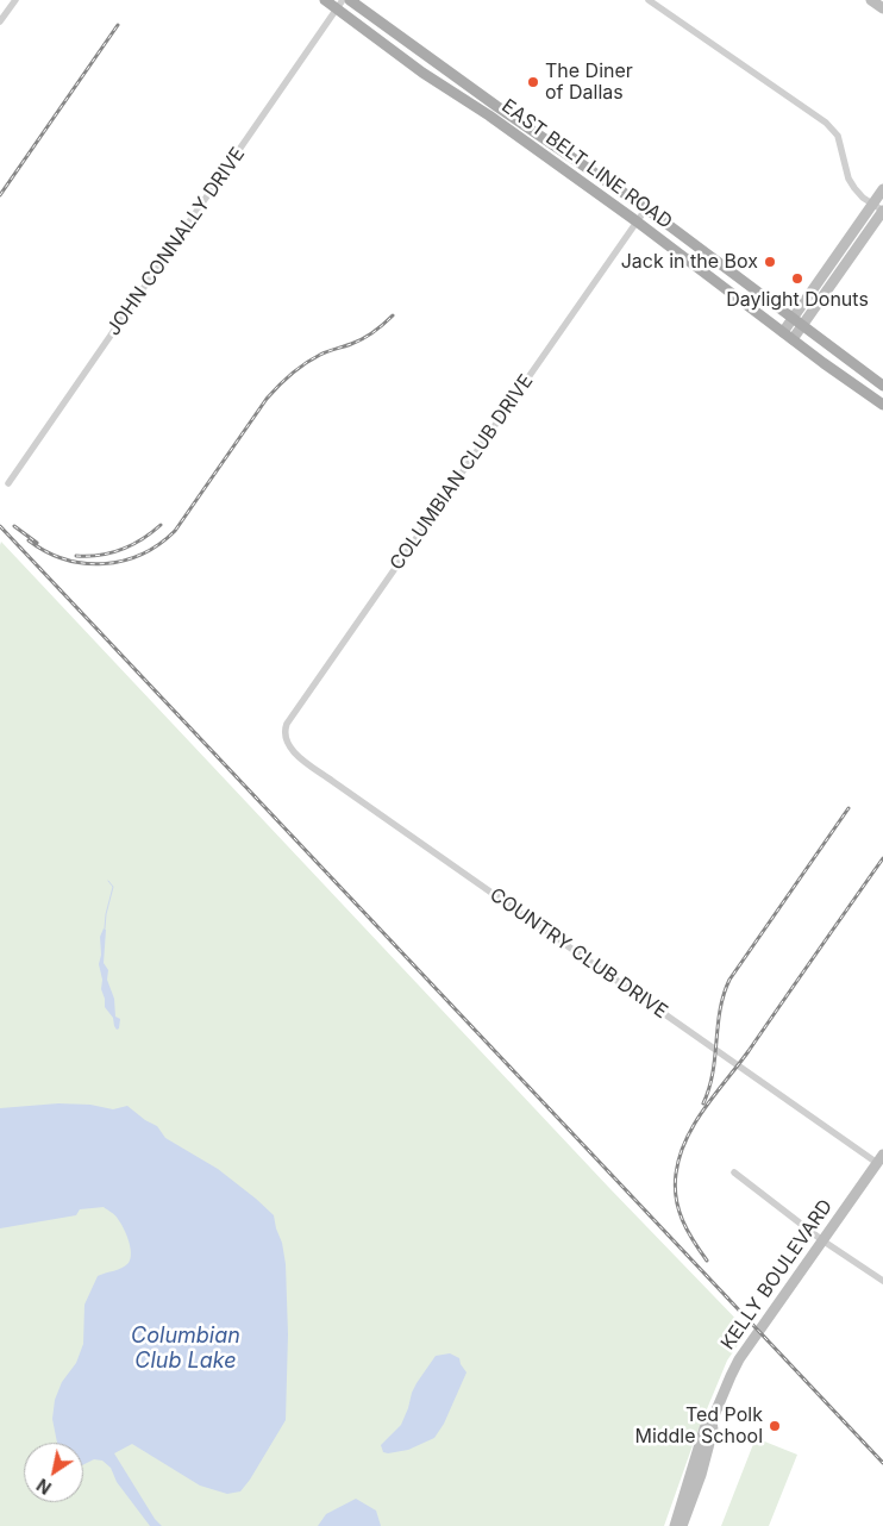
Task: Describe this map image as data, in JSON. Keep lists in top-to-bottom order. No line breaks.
{"streets":{"main road":["EAST BELT LINE ROAD"],"street":["JOHN CONNALLY DRIVE","COLUMBIAN CLUB DRIVE","COUNTRY CLUB DRIVE","KELLY BOULEVARD"]},"crossings":[["EAST BELT LINE ROAD","JOHN CONNALLY DRIVE"],["EAST BELT LINE ROAD","COLUMBIAN CLUB DRIVE"],["COLUMBIAN CLUB DRIVE","COUNTRY CLUB DRIVE"],["COUNTRY CLUB DRIVE","KELLY BOULEVARD"]],"water":["Columbian Club Lake"],"places":["The Diner of Dallas","Jack in the Box","Daylight Donuts","Ted Polk Middle School"],"north":"bottom left"}
